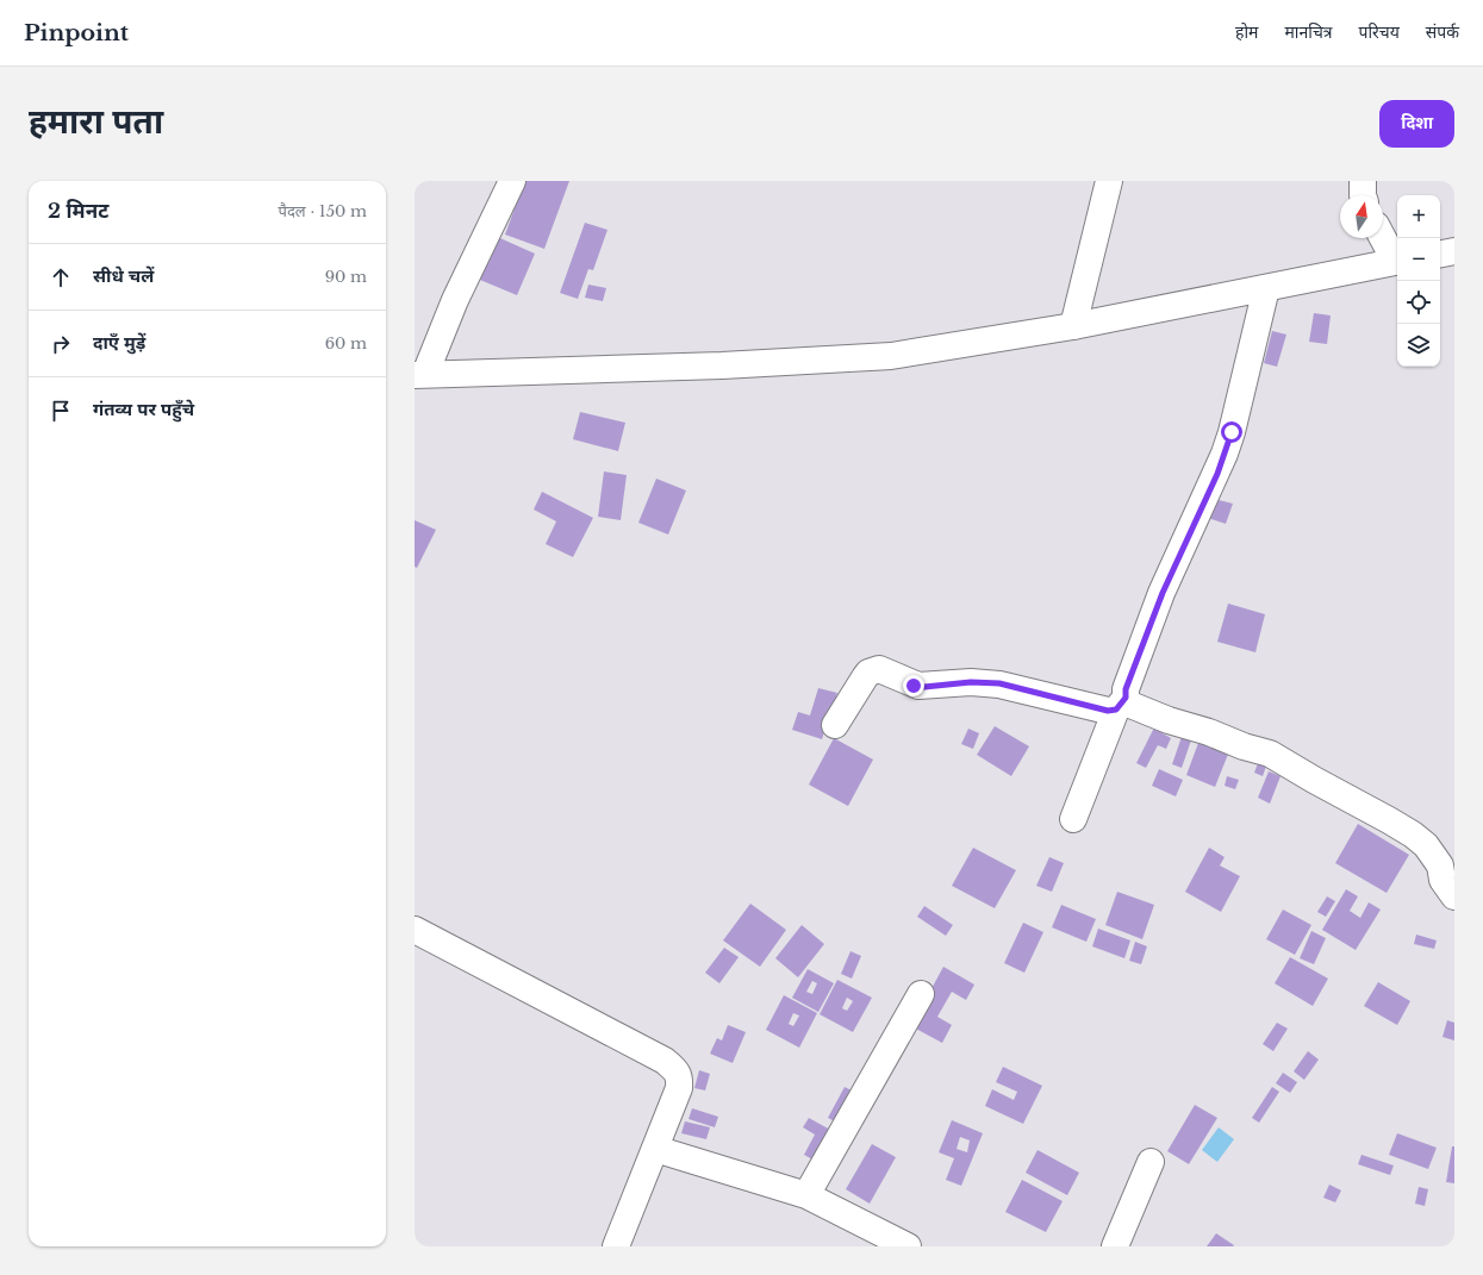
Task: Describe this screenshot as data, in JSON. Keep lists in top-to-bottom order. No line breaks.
{"north":"top","page":{"header":"Pinpoint","nav":["होम","मानचित्र","परिचय","संपर्क"],"buttons":"दिशा","title":"हमारा पता","heading":["2 मिनट","पैदल · 150 m"],"map_buttons":["+","−"],"list":[["सीधे चलें","90 m"],["दाएँ मुड़ें","60 m"],"गंतव्य पर पहुँचे"]}}
